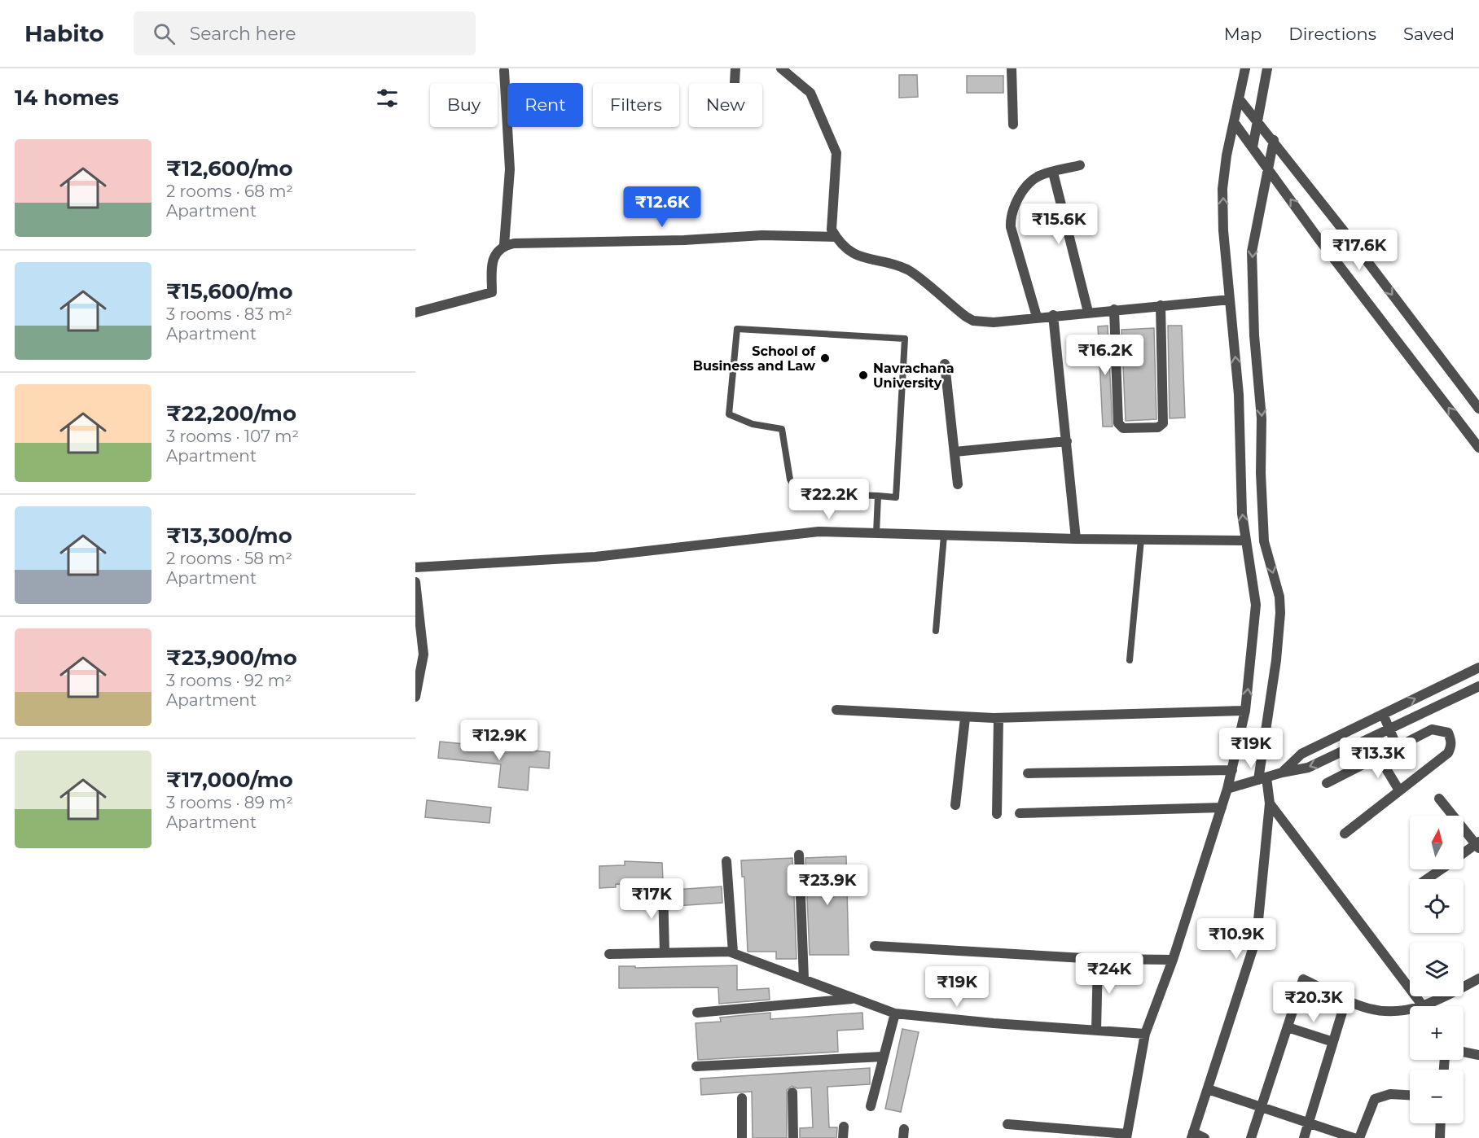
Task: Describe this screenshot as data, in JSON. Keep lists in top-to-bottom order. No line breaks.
{"places":["School of Business and Law","Navrachana University"],"north":"top","page":{"header":"Habito","search":"Search here","nav":["Map","Directions","Saved"],"heading":"14 homes","chip":["Buy","Rent","Filters","New"],"list":[{"name":"₹12,600/mo","note":"2 rooms · 68 m² · Apartment"},{"name":"₹15,600/mo","note":"3 rooms · 83 m² · Apartment"},{"name":"₹22,200/mo","note":"3 rooms · 107 m² · Apartment"},{"name":"₹13,300/mo","note":"2 rooms · 58 m² · Apartment"},{"name":"₹23,900/mo","note":"3 rooms · 92 m² · Apartment"},{"name":"₹17,000/mo","note":"3 rooms · 89 m² · Apartment"}],"price":["₹12.6K","₹15.6K","₹17.6K","₹16.2K","₹22.2K","₹12.9K","₹19K","₹13.3K","₹23.9K","₹17K","₹10.9K","₹24K","₹19K","₹20.3K"],"map_buttons":["+","−"]}}
